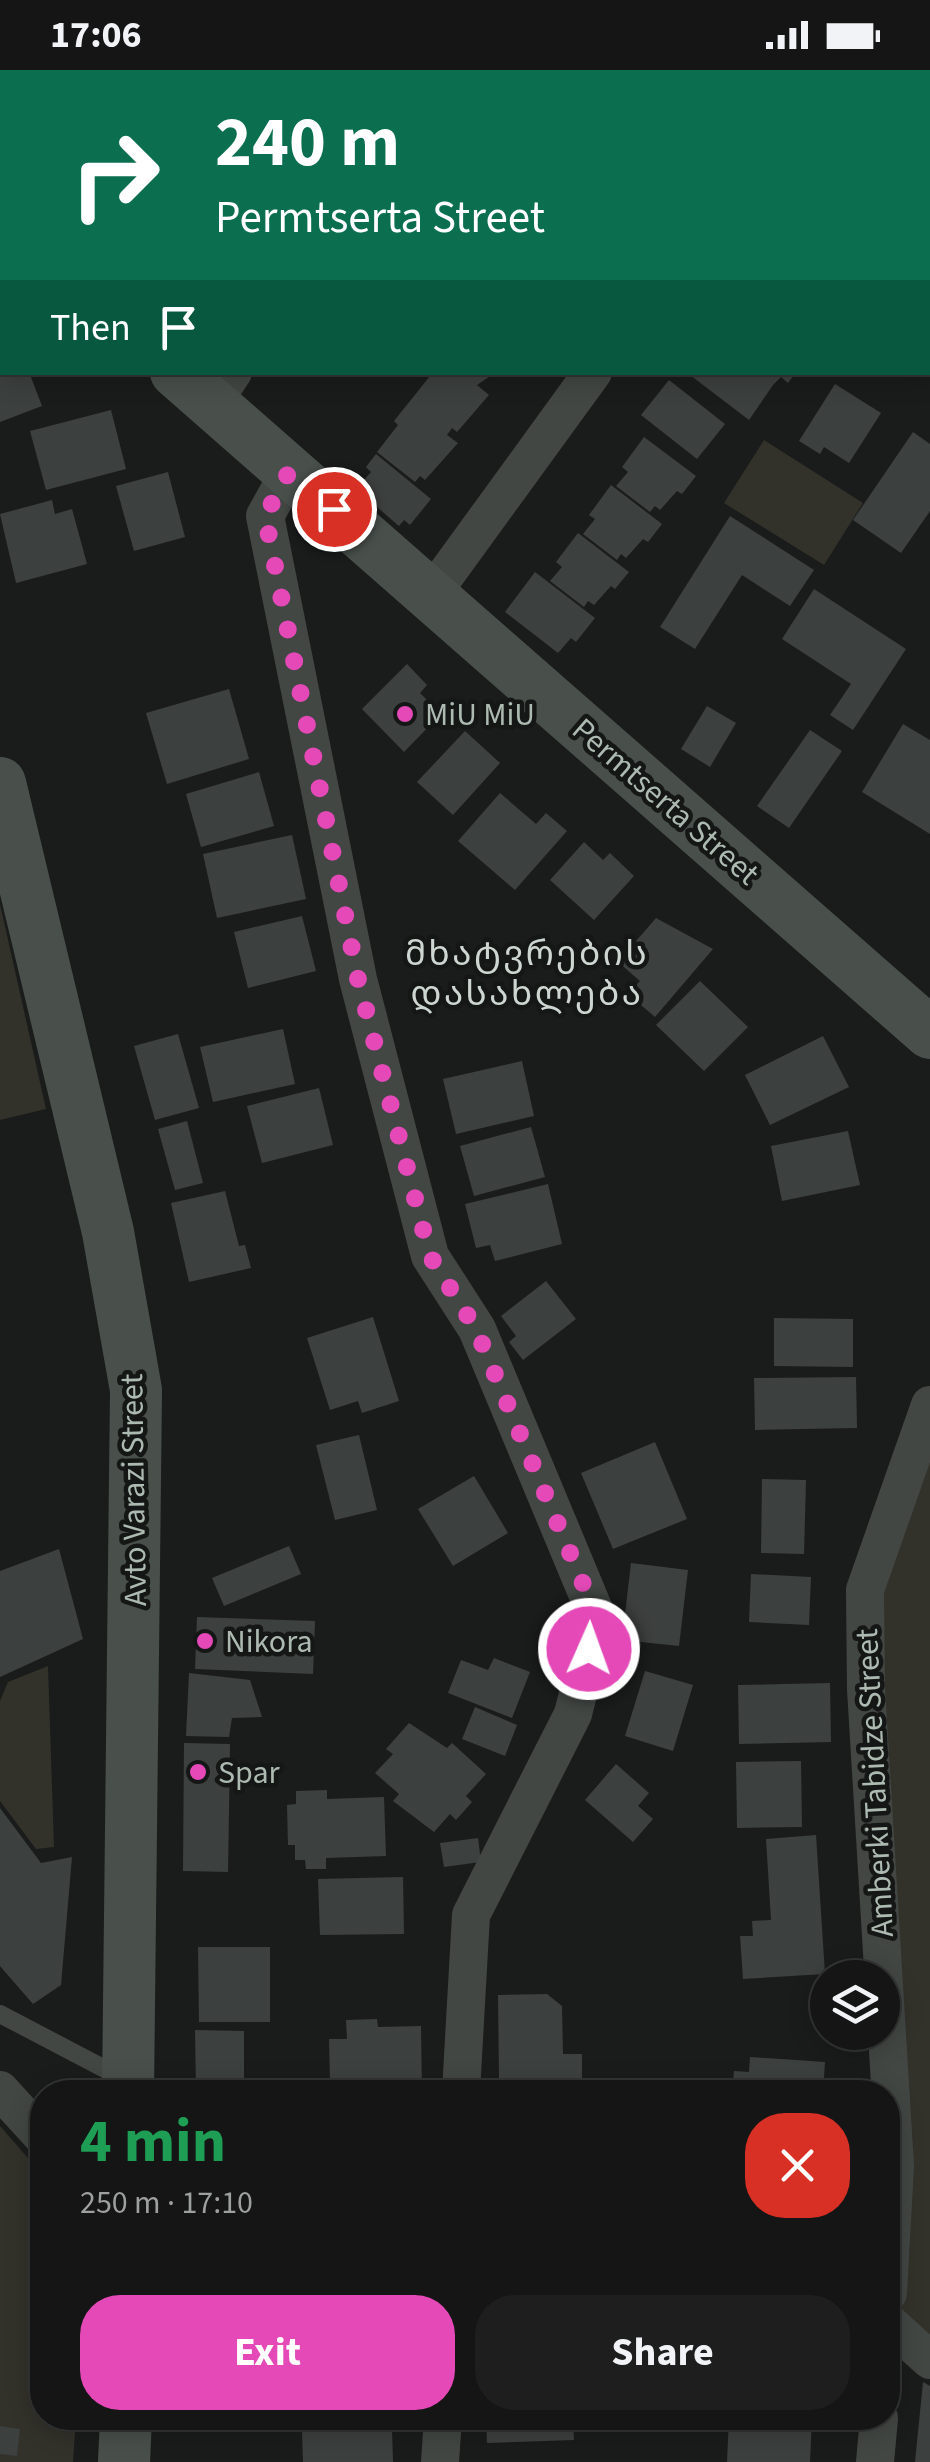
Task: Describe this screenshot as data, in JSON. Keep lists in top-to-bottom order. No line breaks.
{"streets":{"street":["Permtserta Street","Avto Varazi Street","Amberki Tabidze Street"]},"districts":["მხატვრების დასახლება"],"places":["MiU MiU","Nikora","Spar"],"page":{"status":"17:06","turn":["240 m","Permtserta Street"],"then":"Then","heading":["4 min","250 m · 17:10"],"buttons":["Exit","Share"]}}
